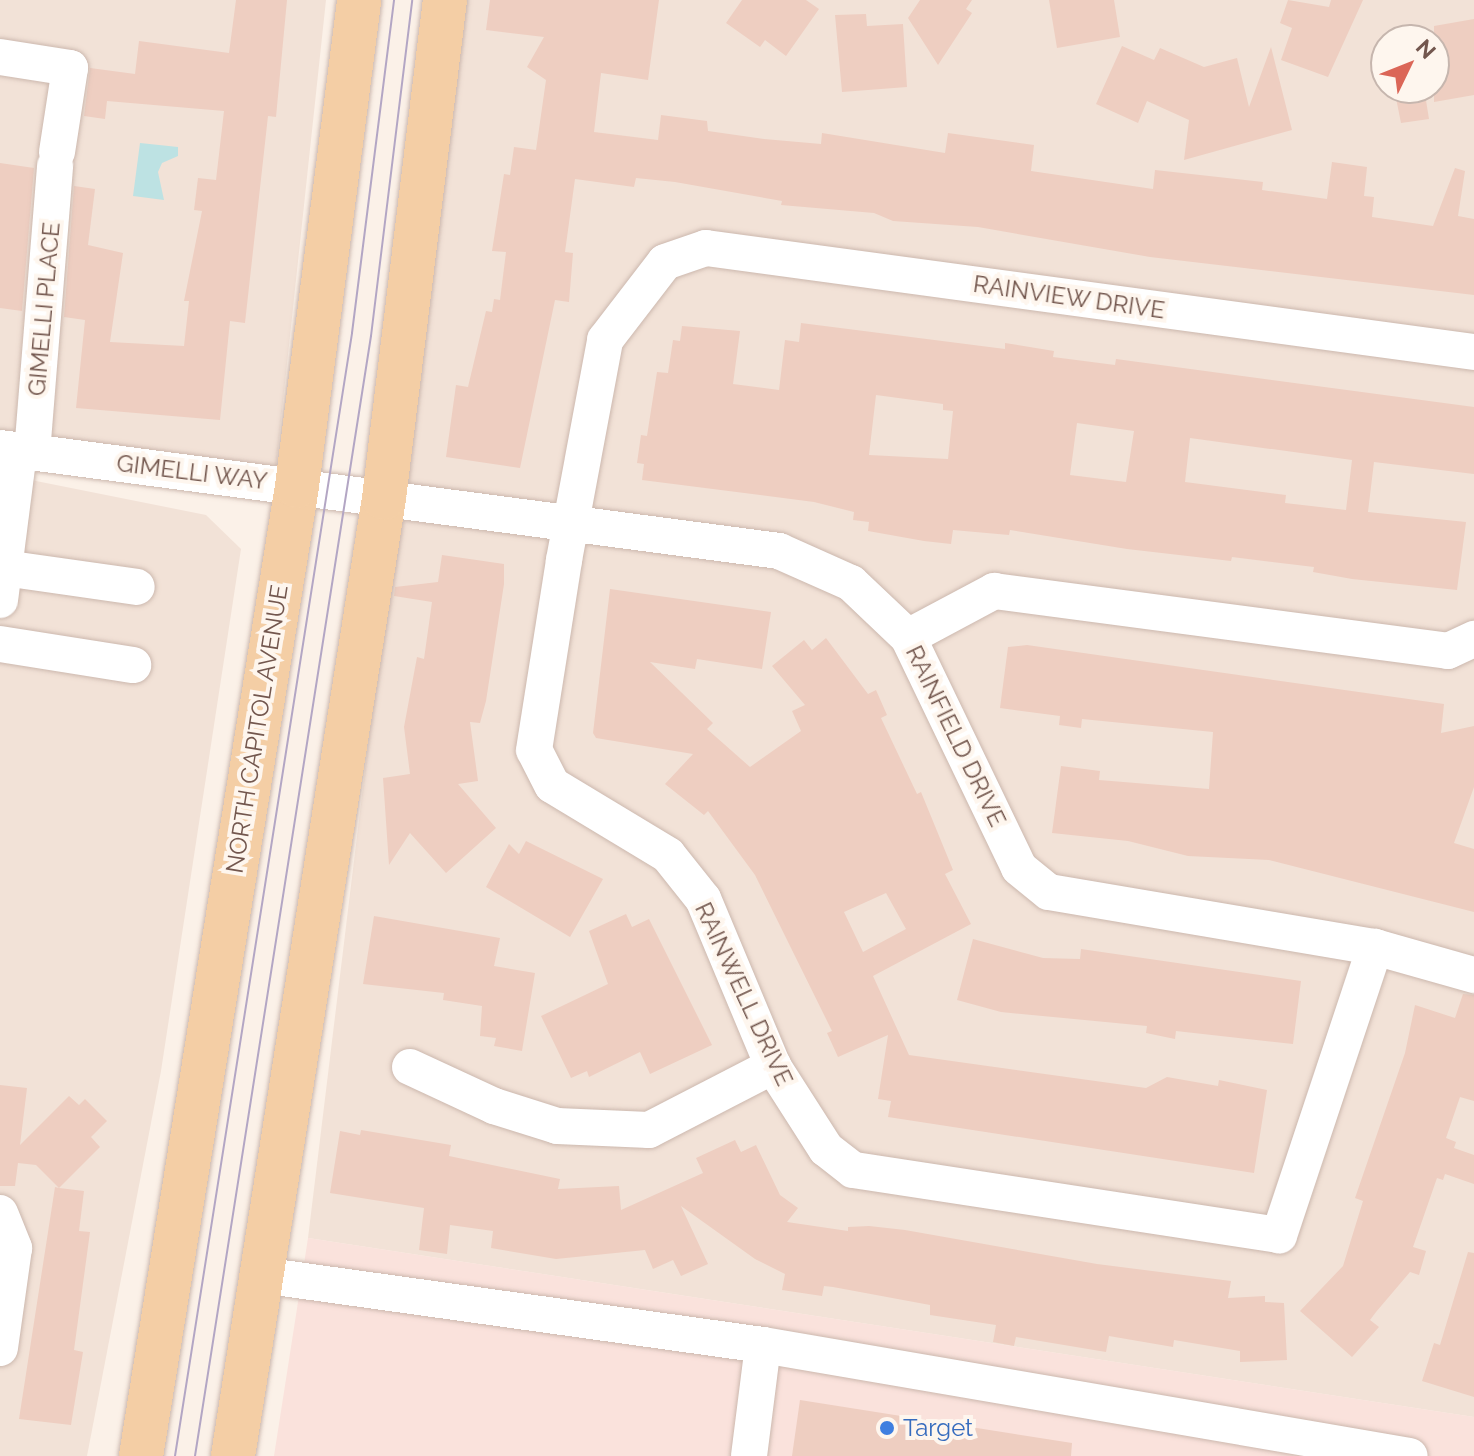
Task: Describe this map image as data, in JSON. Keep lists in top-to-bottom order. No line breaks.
{"streets":{"main road":["NORTH CAPITOL AVENUE"],"street":["RAINVIEW DRIVE","GIMELLI PLACE","GIMELLI WAY","RAINFIELD DRIVE","RAINWELL DRIVE"]},"crossings":[["RAINVIEW DRIVE","RAINWELL DRIVE"],["GIMELLI PLACE","GIMELLI WAY"],["GIMELLI WAY","NORTH CAPITOL AVENUE"],["GIMELLI WAY","RAINFIELD DRIVE"],["RAINFIELD DRIVE","RAINWELL DRIVE"]],"places":["Target"],"north":"top right"}
